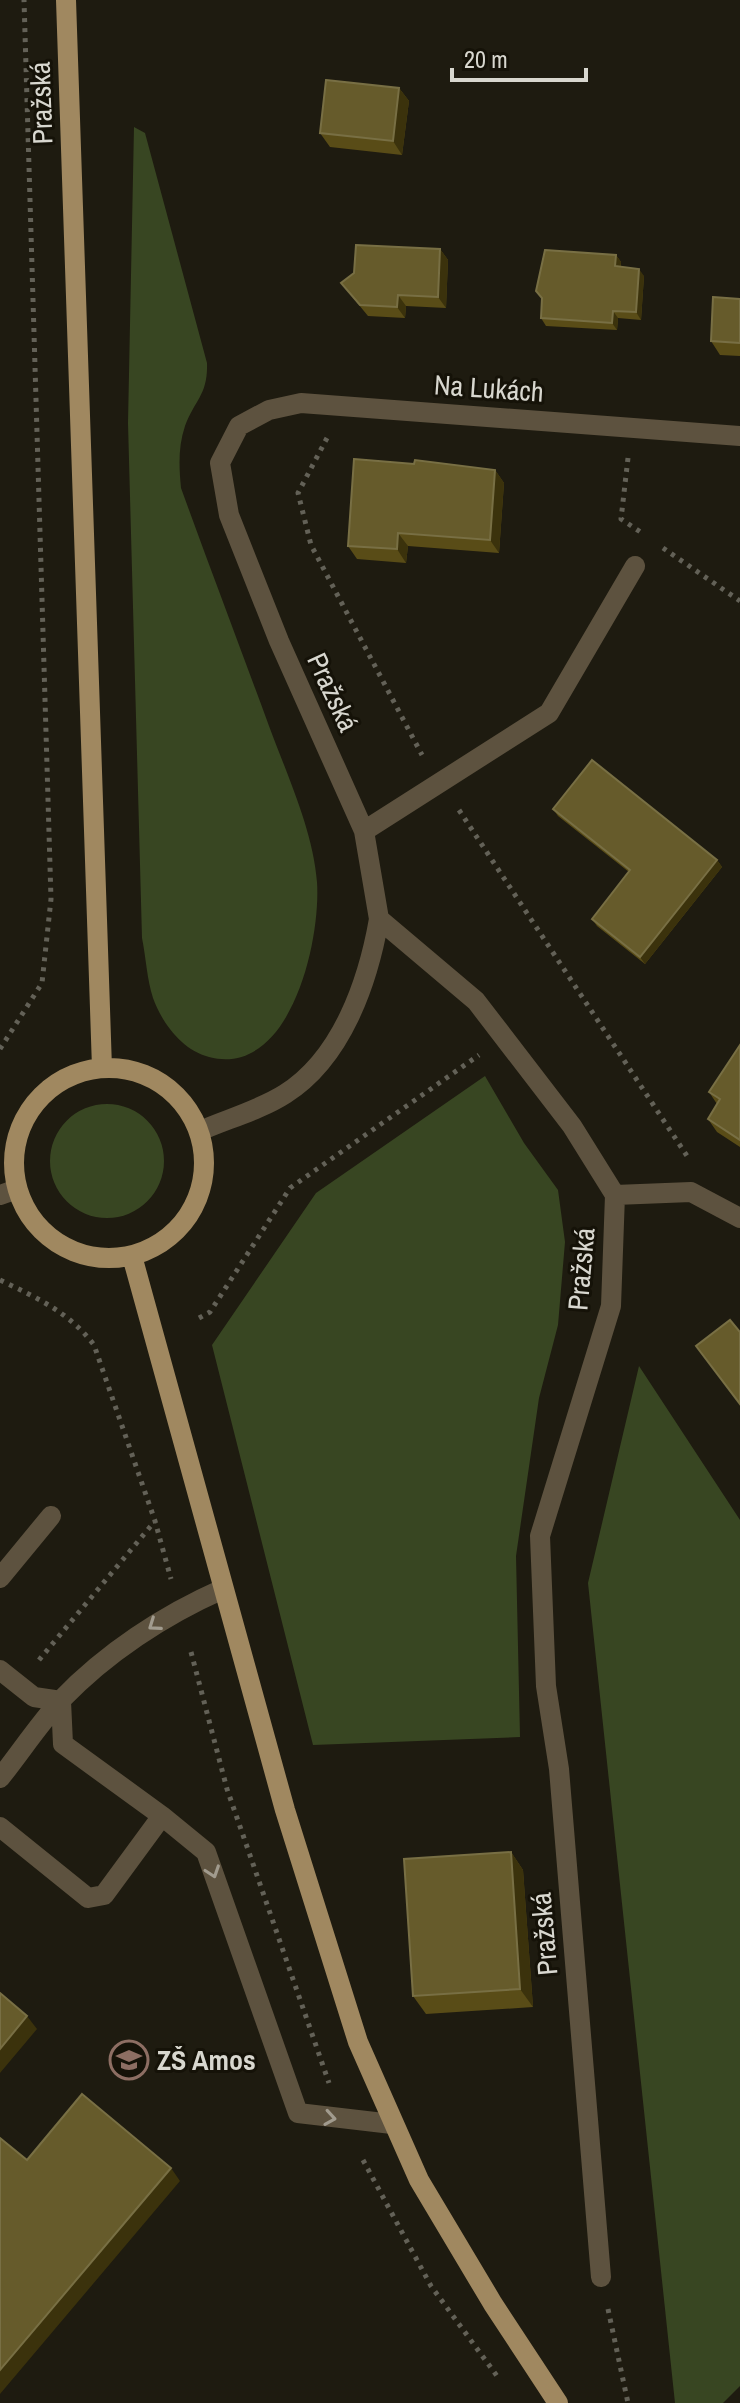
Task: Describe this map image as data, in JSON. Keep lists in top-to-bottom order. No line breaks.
{"streets":{"main road":["Pražská"],"street":["Na Lukách"]},"crossings":[["Pražská","Na Lukách"]],"places":{"school or university":["ZŠ Amos"]},"scale_bar":"20 m"}
